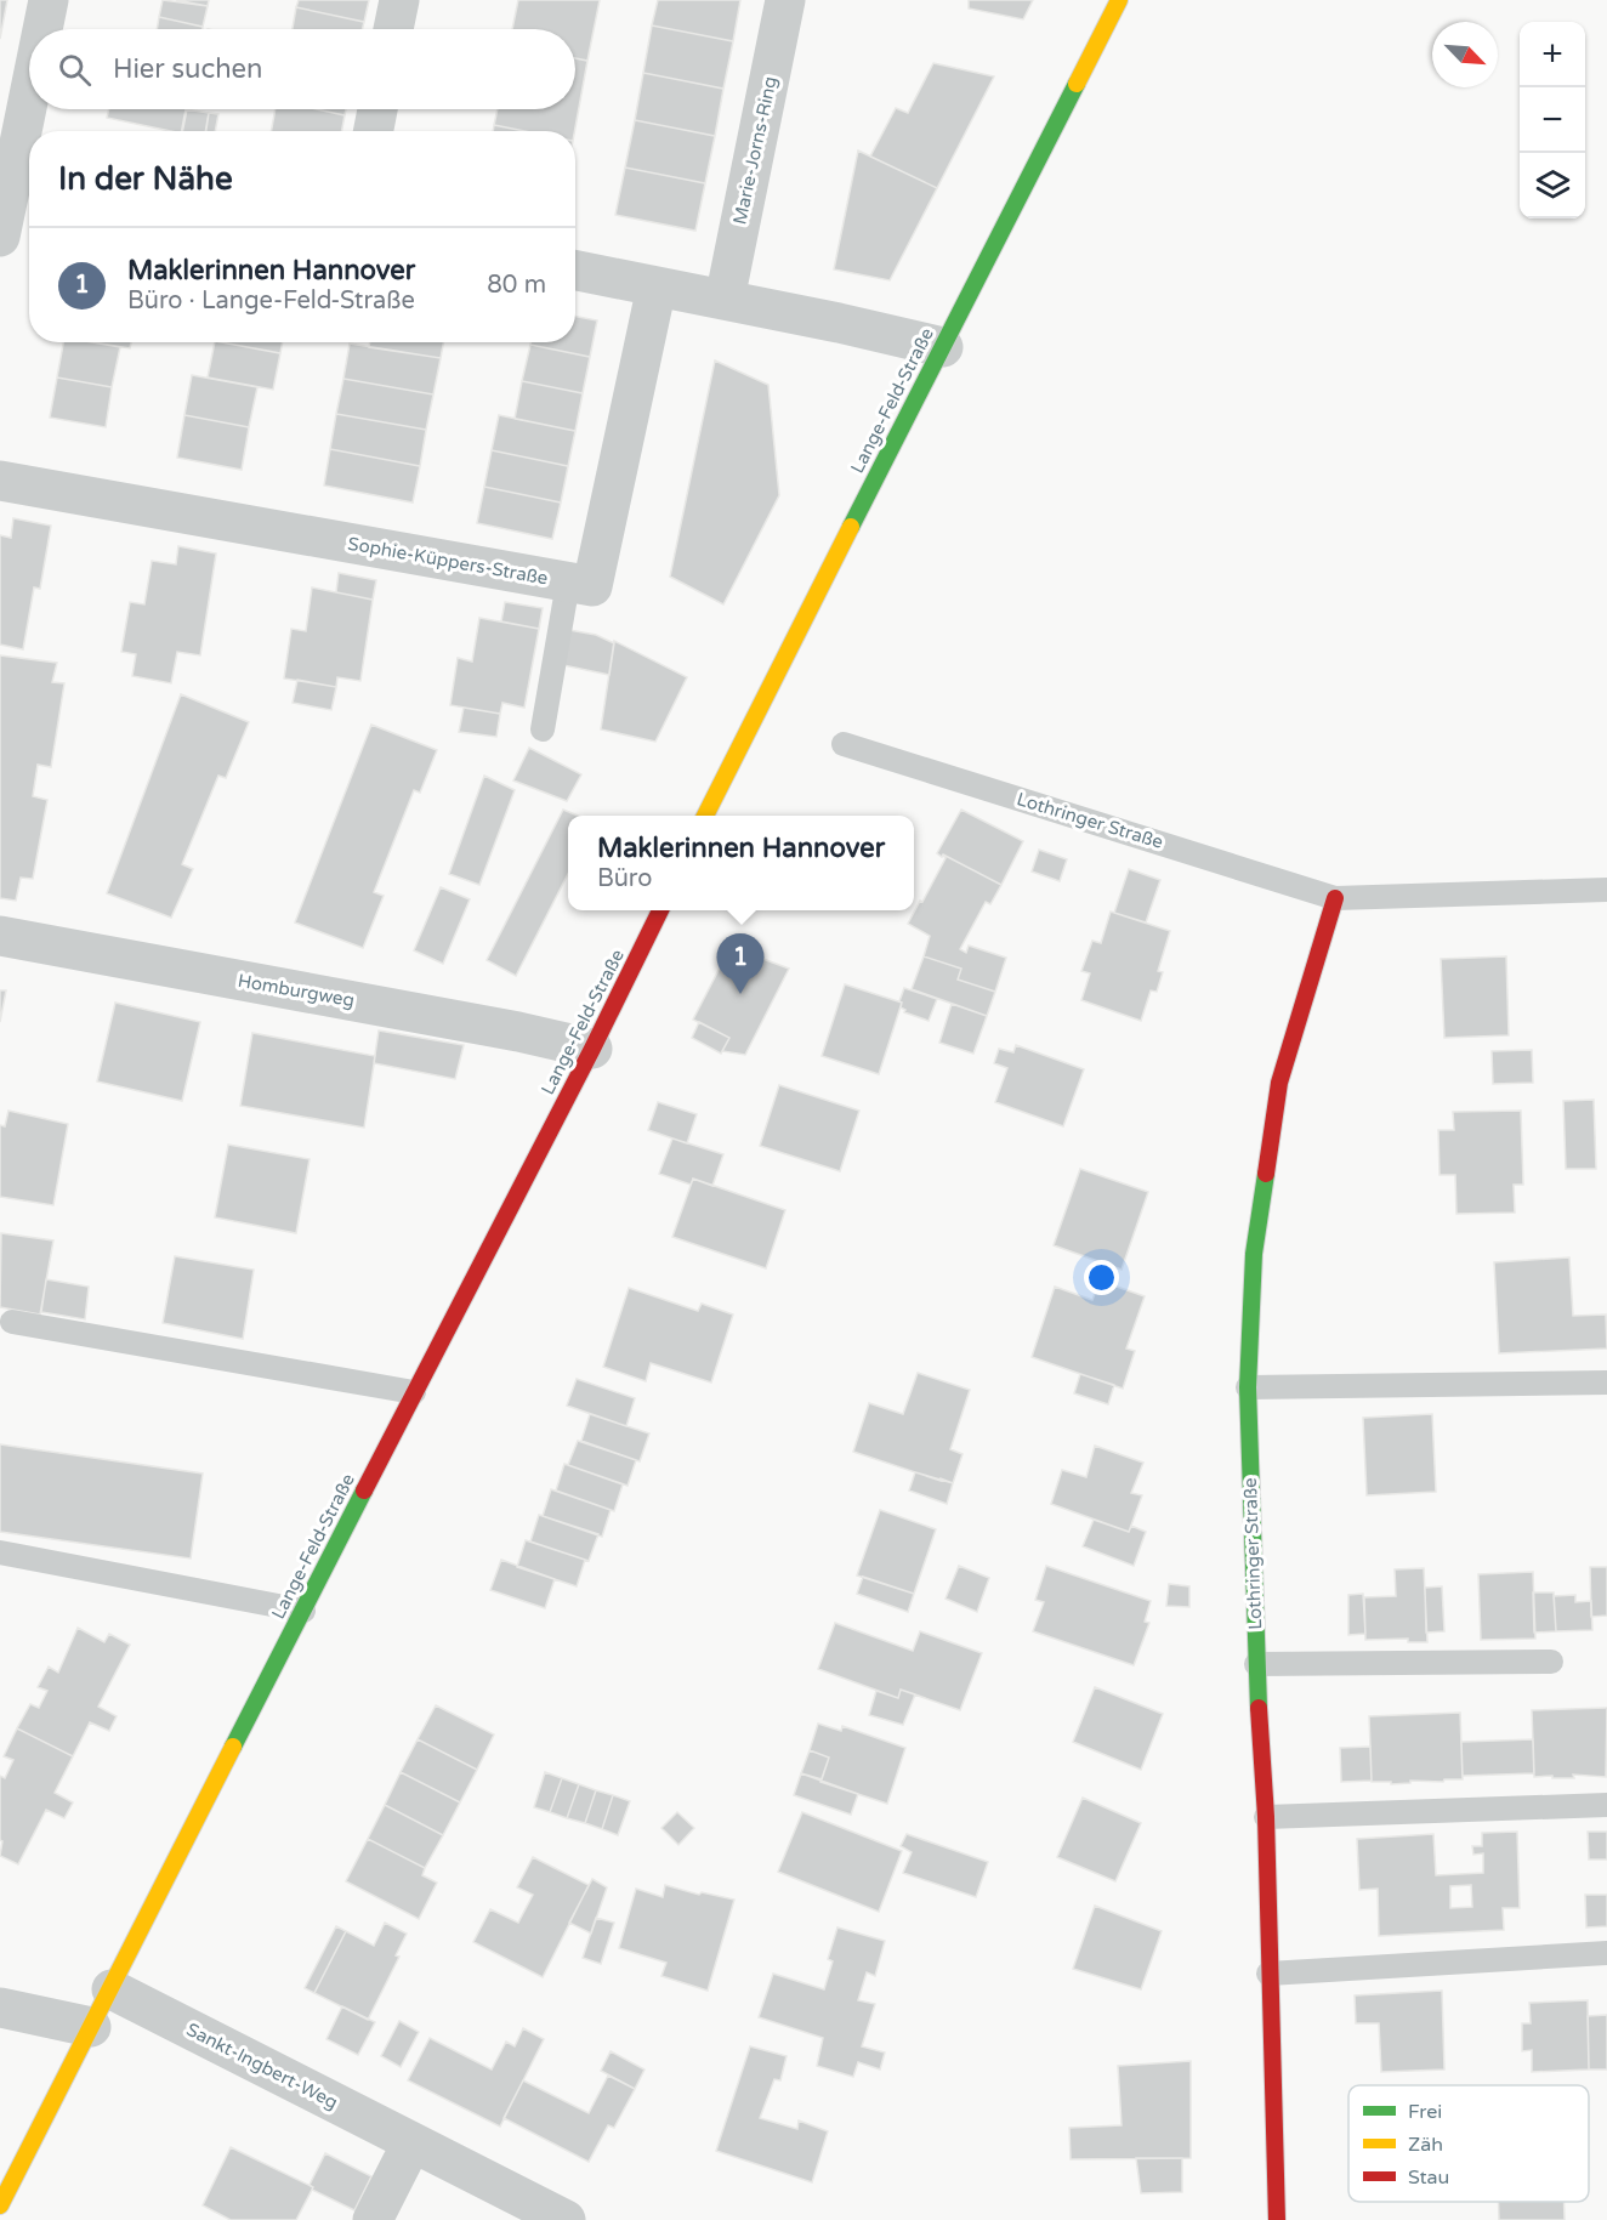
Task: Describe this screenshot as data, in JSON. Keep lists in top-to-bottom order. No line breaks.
{"streets":{"street":["Marie-Jorns-Ring","Lange-Feld-Straße","Sophie-Küppers-Straße","Lothringer Straße","Homburgweg","Sankt-Ingbert-Weg"]},"crossings":[["Lange-Feld-Straße","Homburgweg"],["Lange-Feld-Straße","Sankt-Ingbert-Weg"]],"legend":["Frei","Zäh","Stau"],"north":"bottom right","page":{"map_buttons":["+","−"],"search":"Hier suchen","heading":"In der Nähe","list":[{"mark":"1","name":"Maklerinnen Hannover","note":"Büro · Lange-Feld-Straße","value":"80 m"}],"popup":["Maklerinnen Hannover","Büro"],"pins":"1"}}
